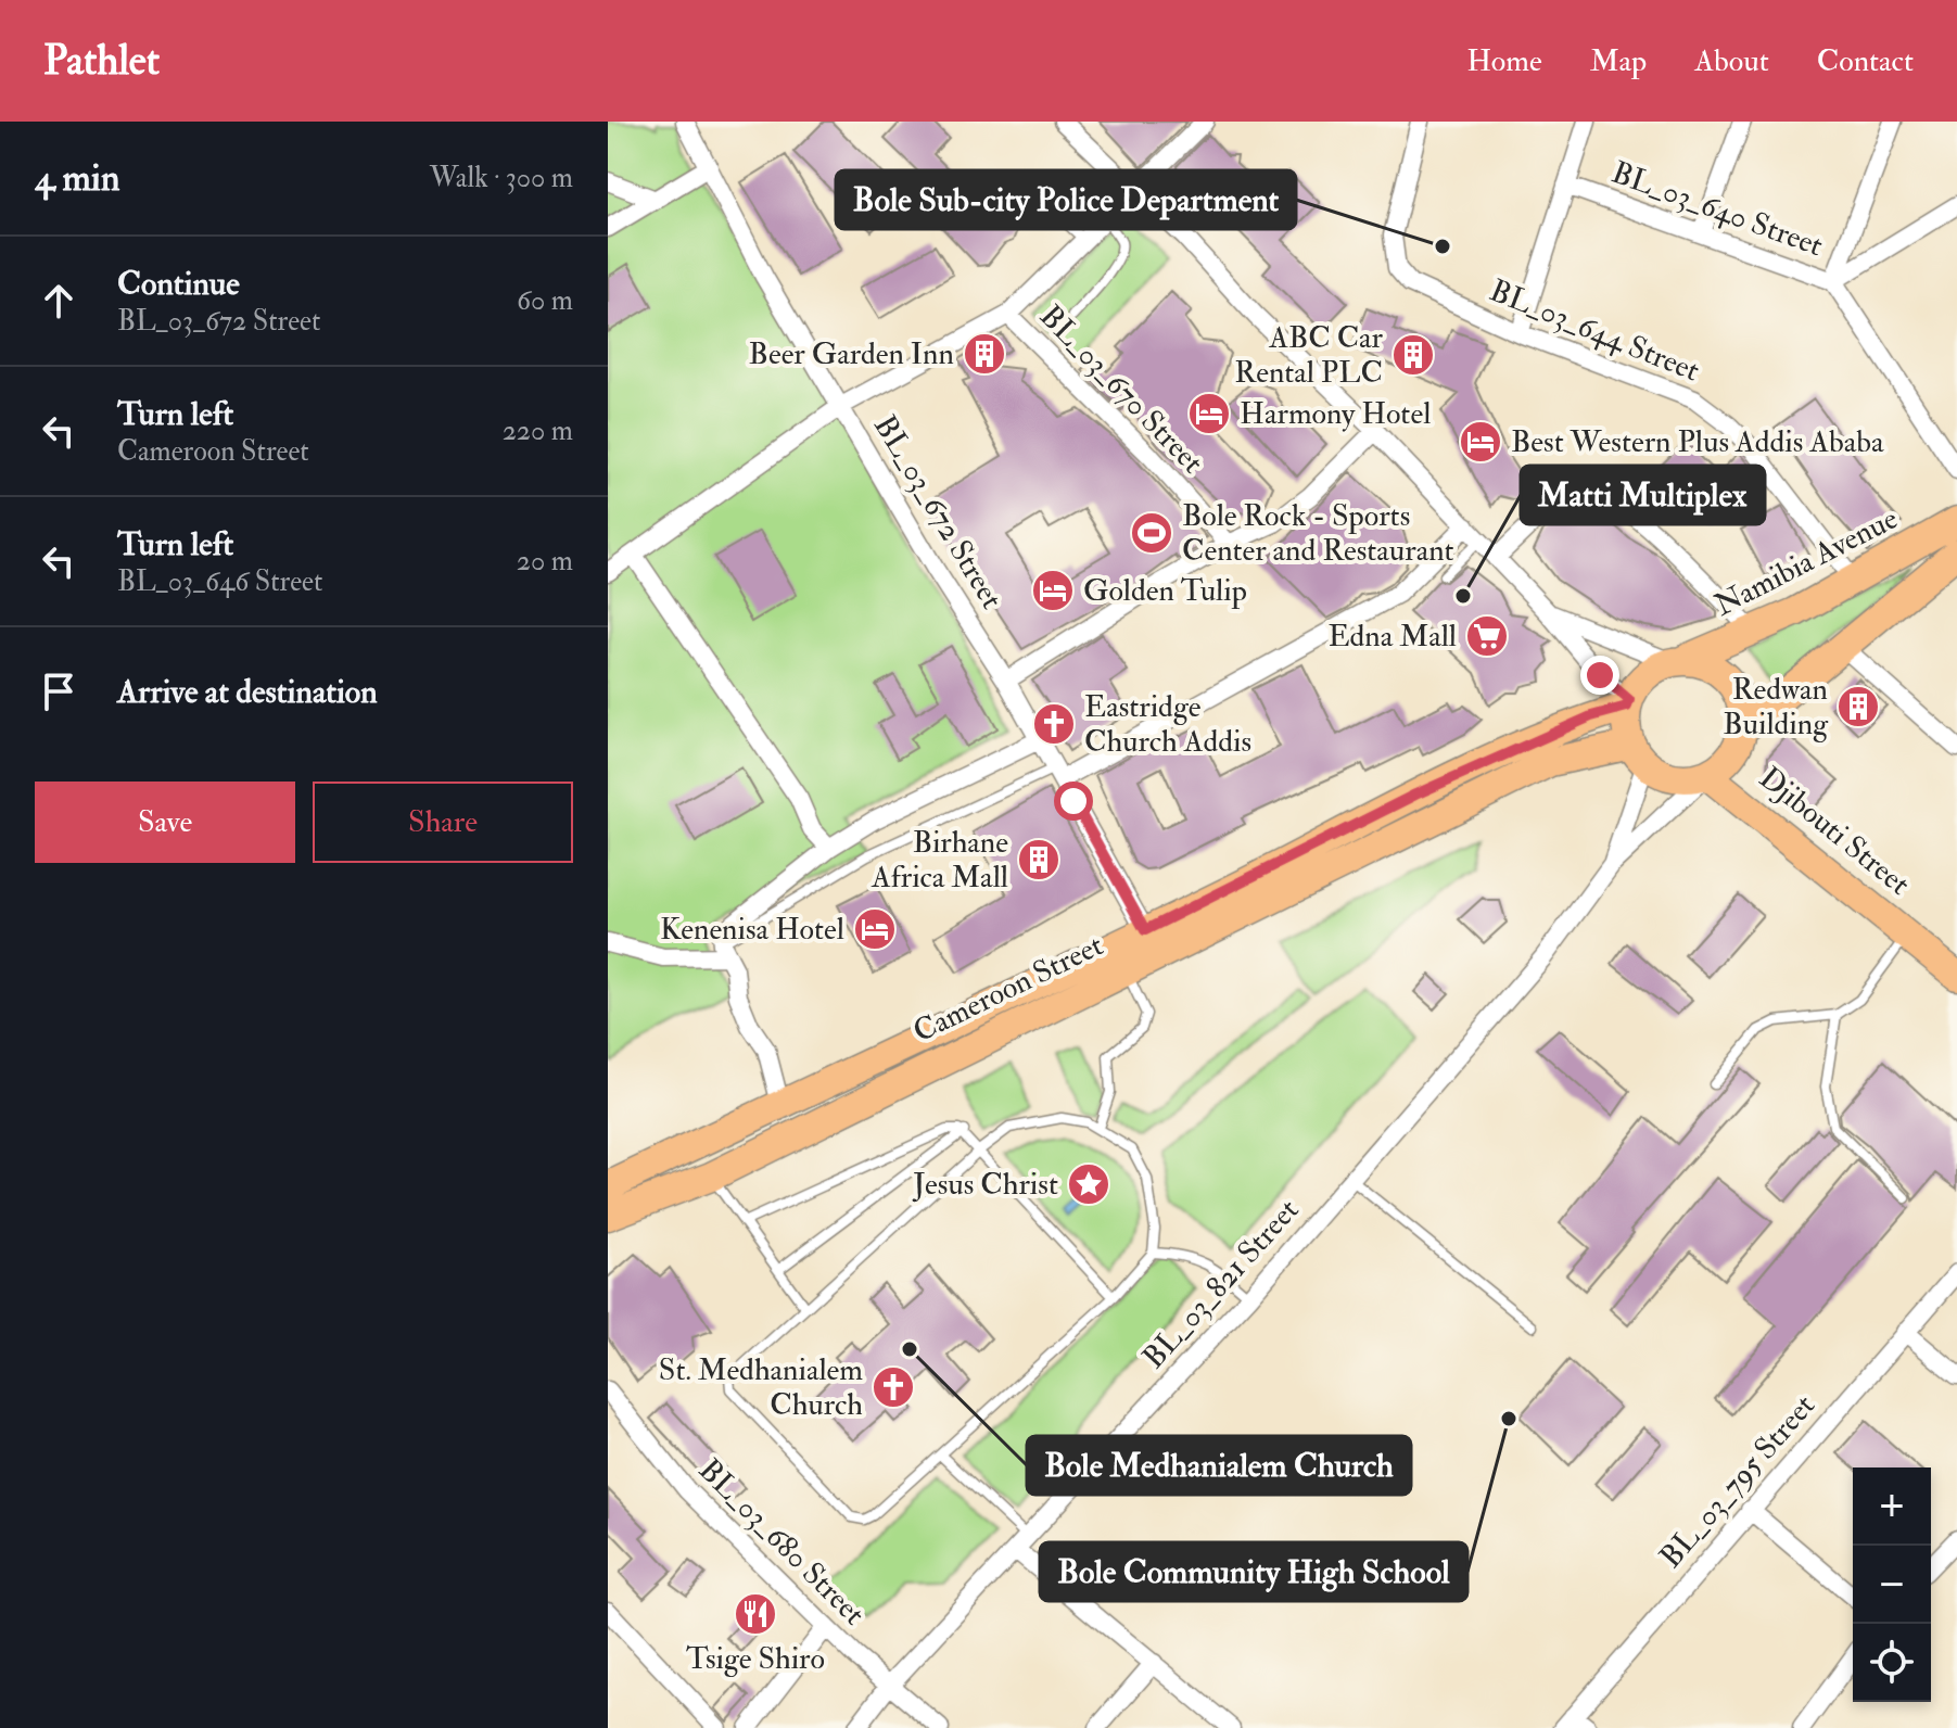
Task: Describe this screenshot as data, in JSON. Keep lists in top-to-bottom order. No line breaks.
{"streets":{"main road":["Namibia Avenue","Djibouti Street","Cameroon Street"],"street":["BL_03_640 Street","BL_03_644 Street","BL_03_670 Street","BL_03_672 Street","BL_03_821 Street","BL_03_795 Street","BL_03_680 Street"]},"crossings":[["BL_03_644 Street","Namibia Avenue"],["BL_03_672 Street","Cameroon Street"],["Namibia Avenue","Djibouti Street"],["Namibia Avenue","Cameroon Street"],["Djibouti Street","Cameroon Street"],["BL_03_821 Street","BL_03_680 Street"]],"places":{"other":["Bole Sub-city Police Department","Matti Multiplex","Bole Medhanialem Church","Bole Community High School"],"building":["Beer Garden Inn","ABC Car Rental PLC","Redwan Building","Birhane Africa Mall"],"hotel":["Harmony Hotel","Best Western Plus Addis Ababa","Golden Tulip","Kenenisa Hotel"],"sports":["Bole Rock - Sports Center and Restaurant"],"supermarket":["Edna Mall"],"church":["Eastridge Church Addis","St. Medhanialem Church"],"place":["Jesus Christ"],"restaurant":["Tsige Shiro"]},"page":{"header":"Pathlet","nav":["Home","Map","About","Contact"],"heading":["4 min","Walk · 300 m"],"list":[["Continue","BL_03_672 Street","60 m"],["Turn left","Cameroon Street","220 m"],["Turn left","BL_03_646 Street","20 m"],"Arrive at destination"],"buttons":["Save","Share"],"map_buttons":["+","−"]}}
